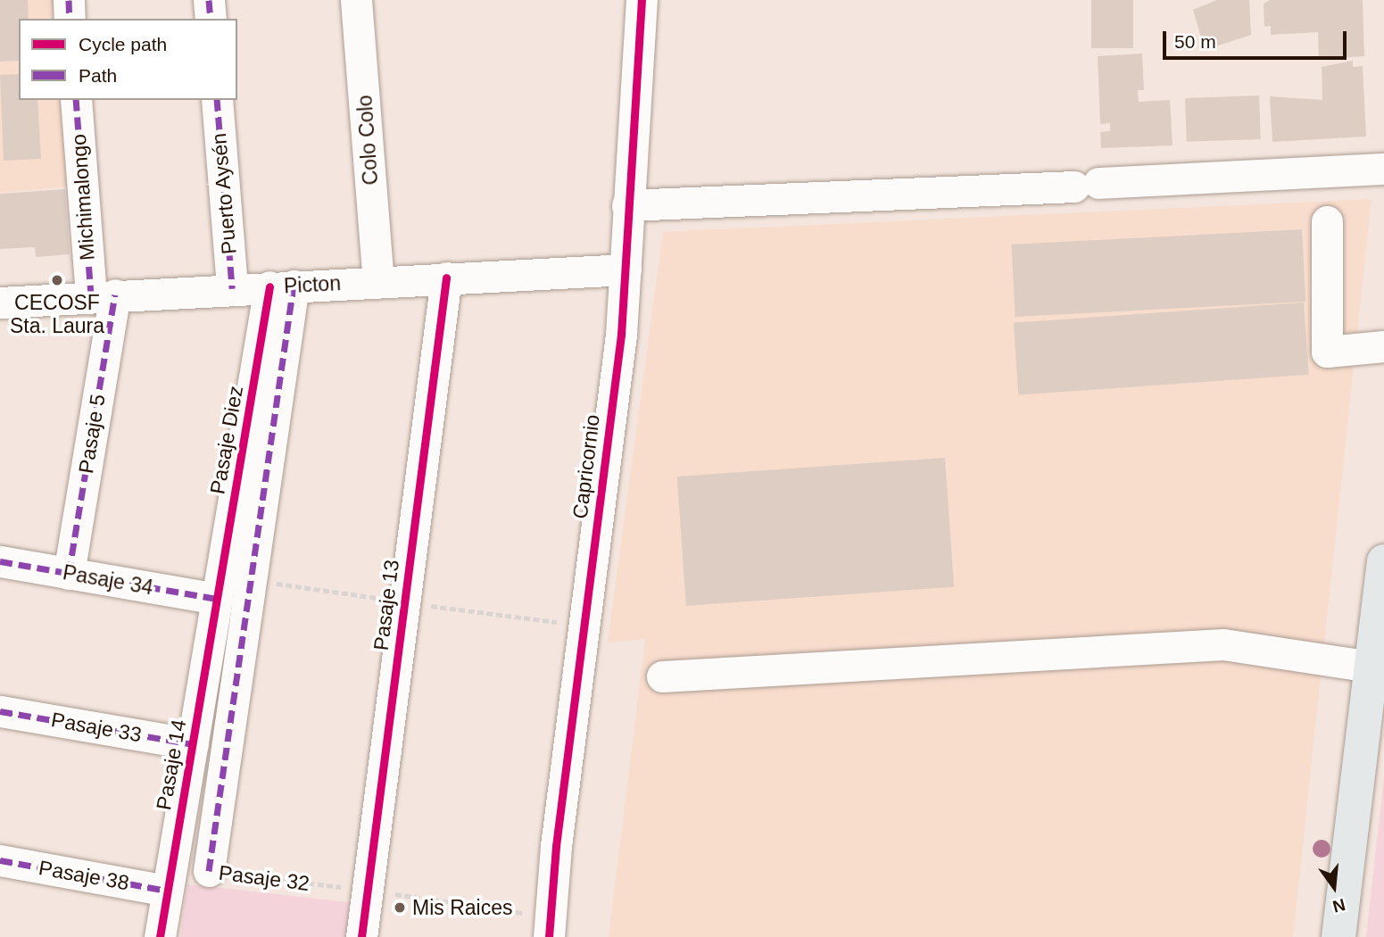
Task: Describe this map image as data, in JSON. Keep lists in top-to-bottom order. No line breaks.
{"streets":{"street":["Colo Colo","Puerto Aysén","Michimalongo","Picton","Pasaje 5","Pasaje Diez","Capricornio","Pasaje 34","Pasaje 13","Pasaje 33","Pasaje 14","Pasaje 38"],"path":["Pasaje 32"]},"crossings":[["Colo Colo","Picton"],["Puerto Aysén","Picton"],["Michimalongo","Picton"],["Michimalongo","Pasaje 5"],["Picton","Pasaje 5"],["Picton","Pasaje Diez"],["Picton","Capricornio"],["Picton","Pasaje 13"],["Pasaje 5","Pasaje 34"],["Pasaje Diez","Pasaje 34"],["Pasaje Diez","Pasaje 14"],["Pasaje 34","Pasaje 14"],["Pasaje 13","Pasaje 32"],["Pasaje 33","Pasaje 14"],["Pasaje 14","Pasaje 38"]],"places":["CECOSF Sta. Laura","Mis Raices"],"legend":["Cycle path","Path"],"scale_bar":"50 m","north":"bottom"}
